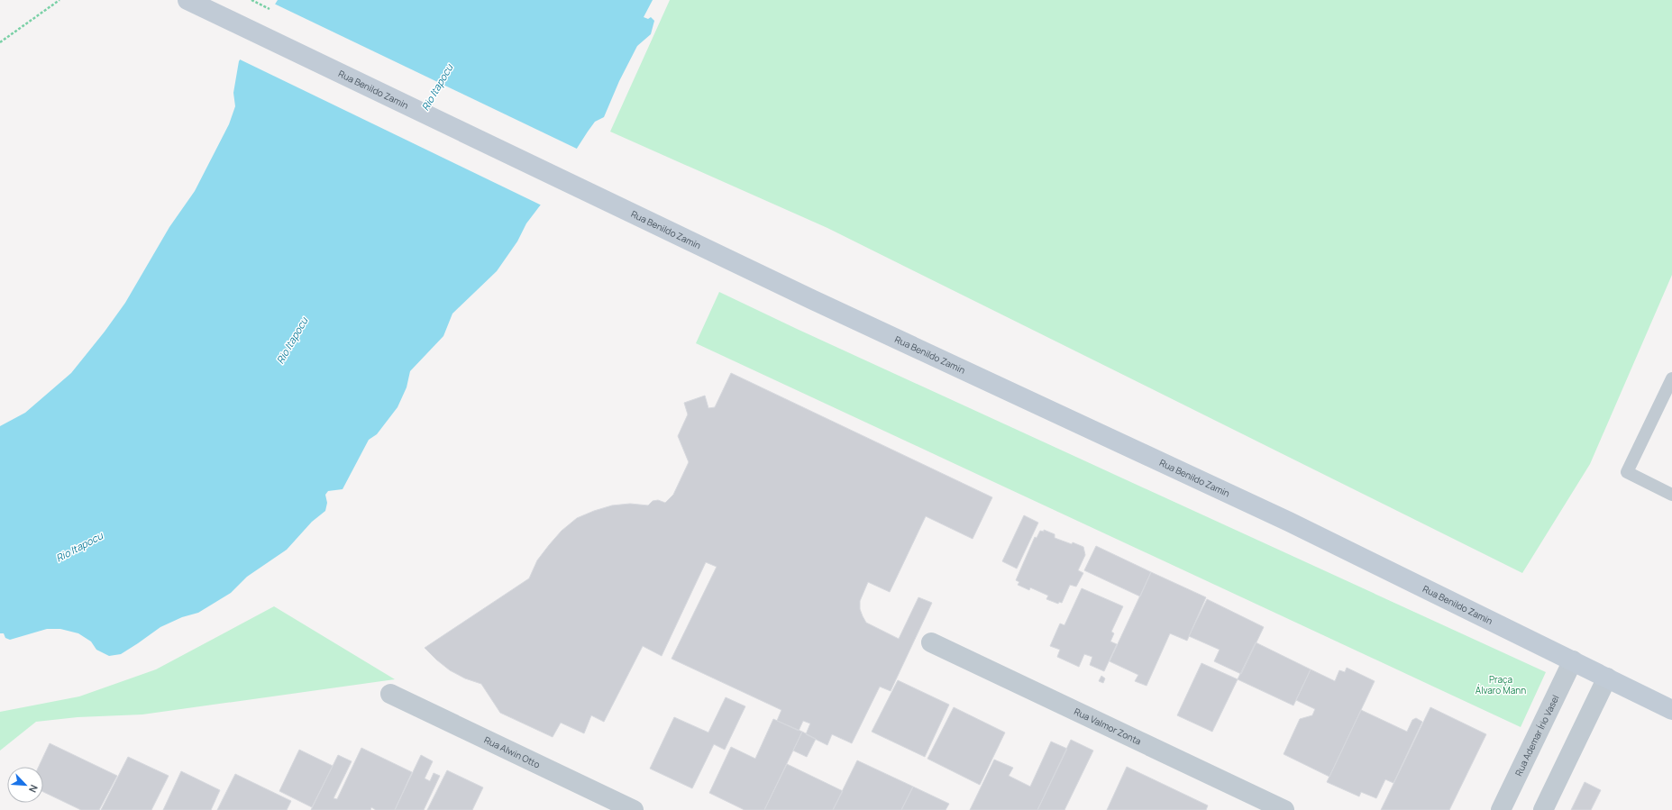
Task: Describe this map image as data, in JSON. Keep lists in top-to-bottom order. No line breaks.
{"streets":{"main road":["Rua Benildo Zamin"],"street":["Rua Valmor Zonta","Rua Ademar Írio Vasel","Rua Alwin Otto"]},"crossings":[["Rua Benildo Zamin","Rua Ademar Írio Vasel"]],"water":["Rio Itapocu"],"parks":["Praça Álvaro Mann"],"north":"bottom right"}
